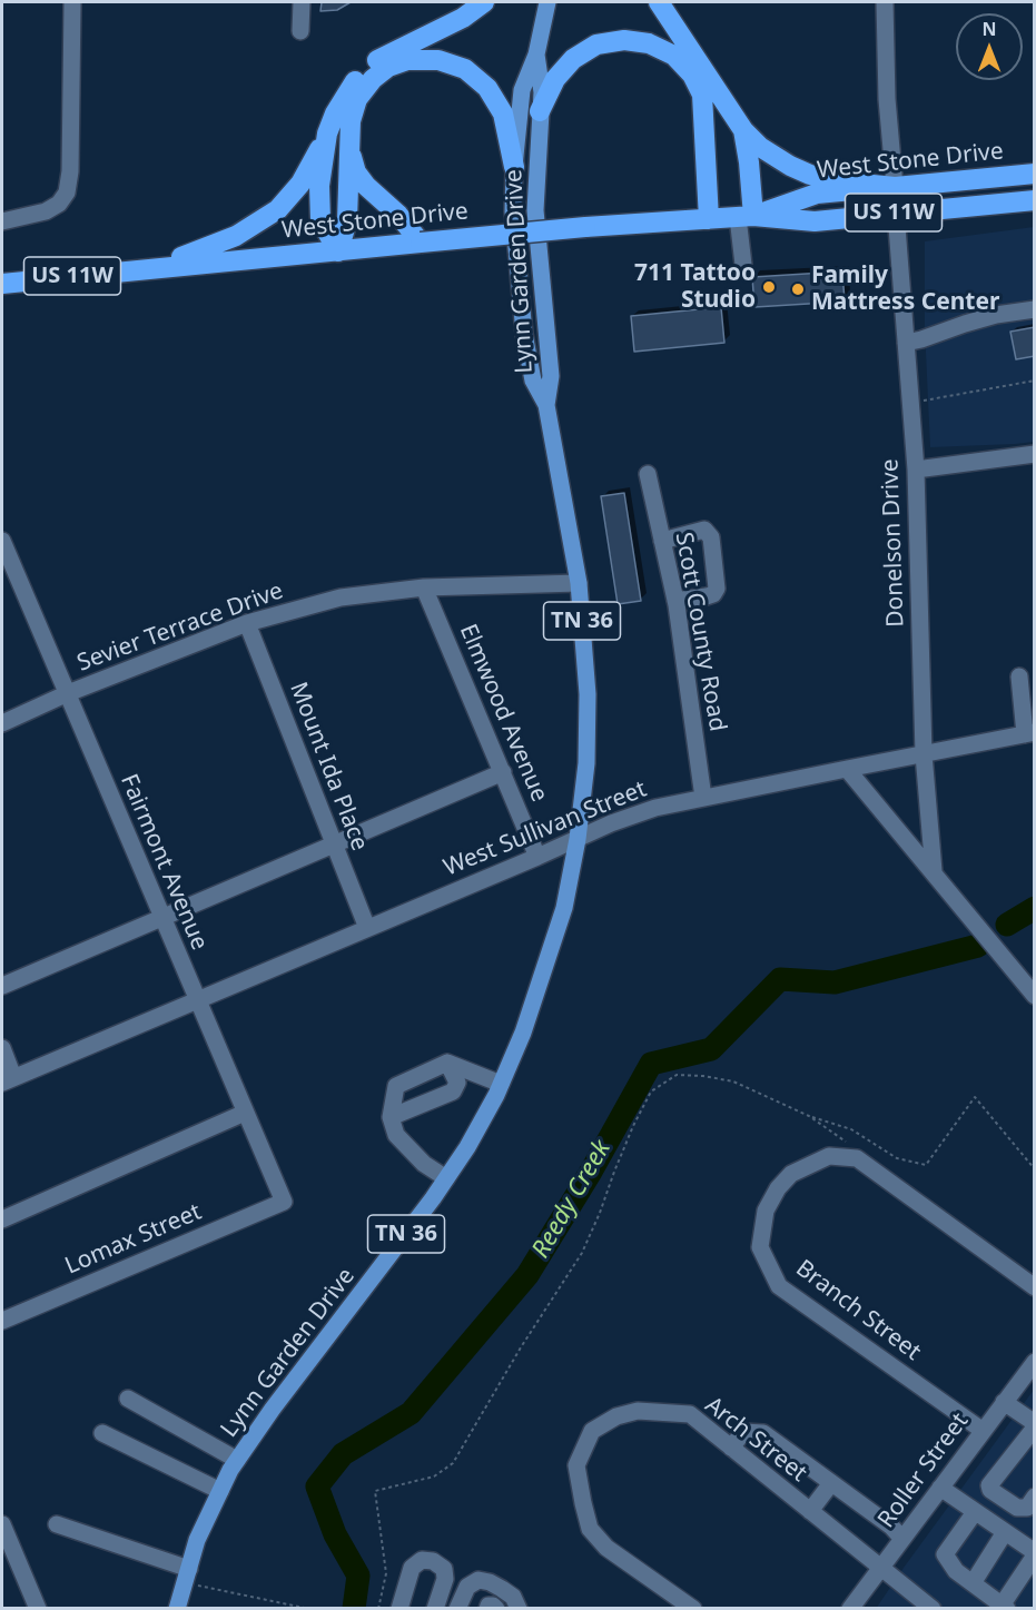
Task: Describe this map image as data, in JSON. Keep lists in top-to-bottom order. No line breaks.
{"streets":{"highway":["West Stone Drive","US 11W"],"main road":["Lynn Garden Drive","TN 36"],"street":["Donelson Drive","Sevier Terrace Drive","Scott County Road","Elmwood Avenue","Mount Ida Place","West Sullivan Street","Fairmont Avenue","Lomax Street","Branch Street","Arch Street","Roller Street"]},"crossings":[["West Stone Drive","Donelson Drive"],["Lynn Garden Drive","Sevier Terrace Drive"],["Lynn Garden Drive","West Sullivan Street"],["Donelson Drive","West Sullivan Street"],["Sevier Terrace Drive","Elmwood Avenue"],["Sevier Terrace Drive","Mount Ida Place"],["Sevier Terrace Drive","Fairmont Avenue"],["Scott County Road","West Sullivan Street"],["Elmwood Avenue","West Sullivan Street"],["Mount Ida Place","West Sullivan Street"],["West Sullivan Street","Fairmont Avenue"],["Fairmont Avenue","Lomax Street"],["Branch Street","Roller Street"],["Arch Street","Roller Street"]],"water":["Reedy Creek"],"places":["711 Tattoo Studio","Family Mattress Center"],"north":"top"}
